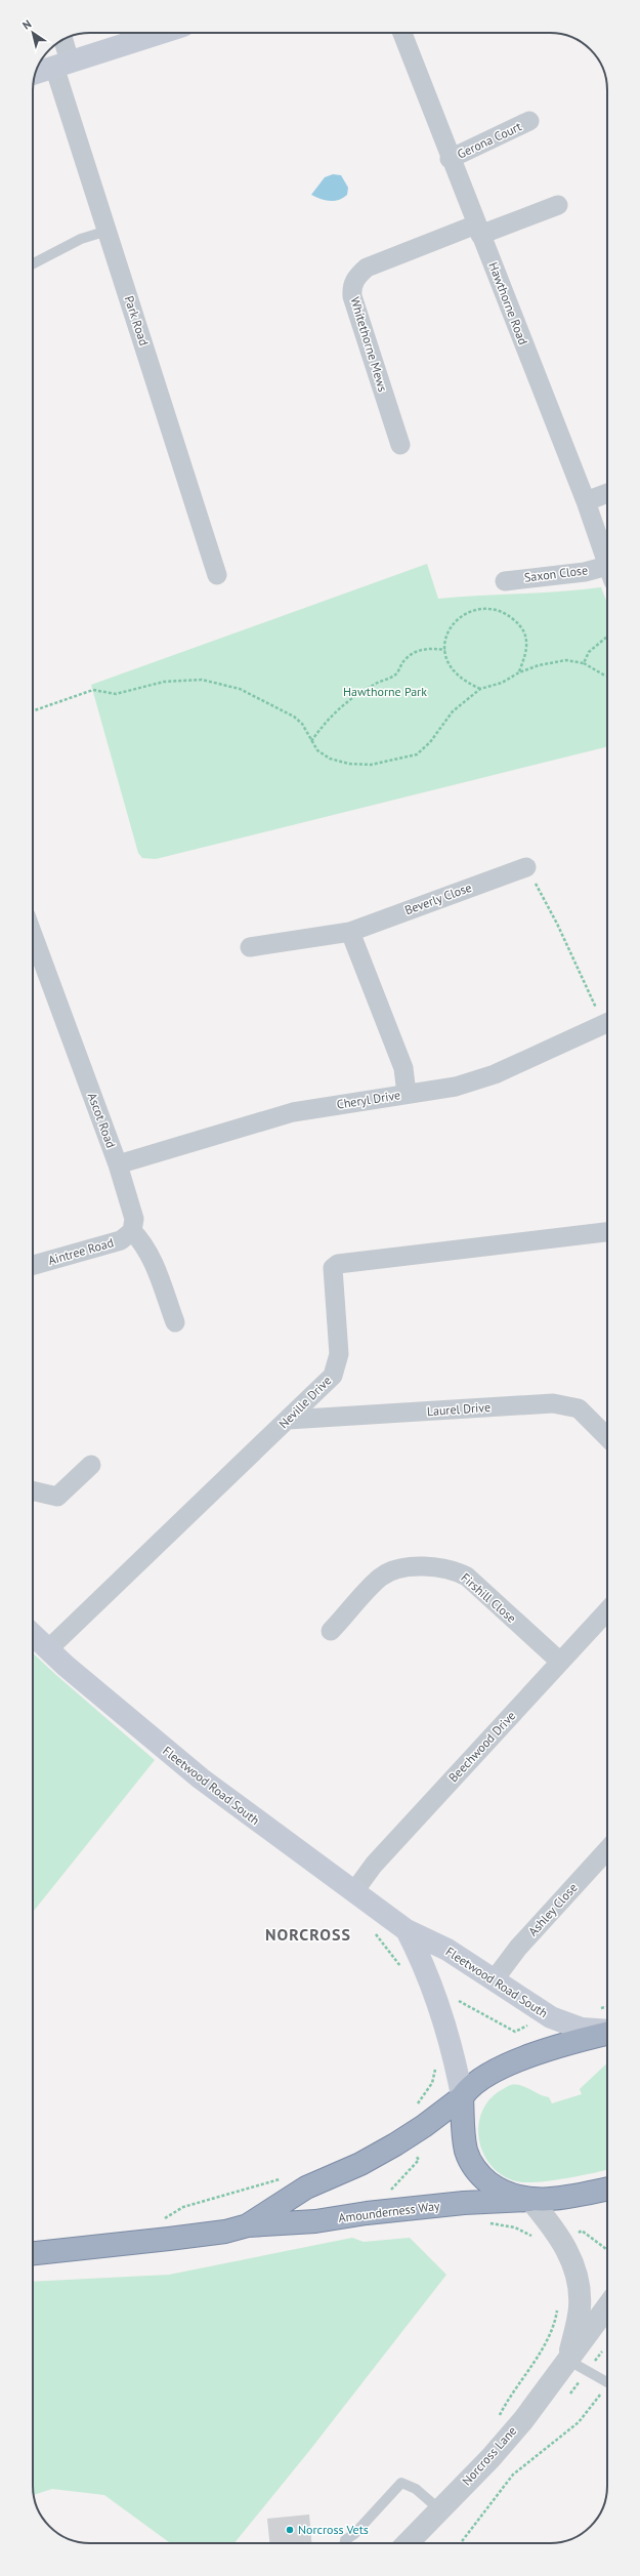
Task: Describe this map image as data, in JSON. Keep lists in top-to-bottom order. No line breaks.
{"streets":{"highway":["Amounderness Way"],"main road":["Fleetwood Road South"],"street":["Gerona Court","Hawthorne Road","Park Road","Whitethorne Mews","Saxon Close","Beverly Close","Cheryl Drive","Ascot Road","Aintree Road","Neville Drive","Laurel Drive","Firshill Close","Beechwood Drive","Ashley Close","Norcross Lane"]},"crossings":[["Gerona Court","Hawthorne Road"],["Hawthorne Road","Whitethorne Mews"],["Cheryl Drive","Ascot Road"],["Ascot Road","Aintree Road"],["Neville Drive","Laurel Drive"],["Neville Drive","Fleetwood Road South"],["Firshill Close","Beechwood Drive"],["Beechwood Drive","Fleetwood Road South"],["Fleetwood Road South","Ashley Close"],["Fleetwood Road South","Amounderness Way"],["Amounderness Way","Norcross Lane"]],"districts":["NORCROSS"],"parks":["Hawthorne Park"],"places":["Norcross Vets"],"north":"top left"}
